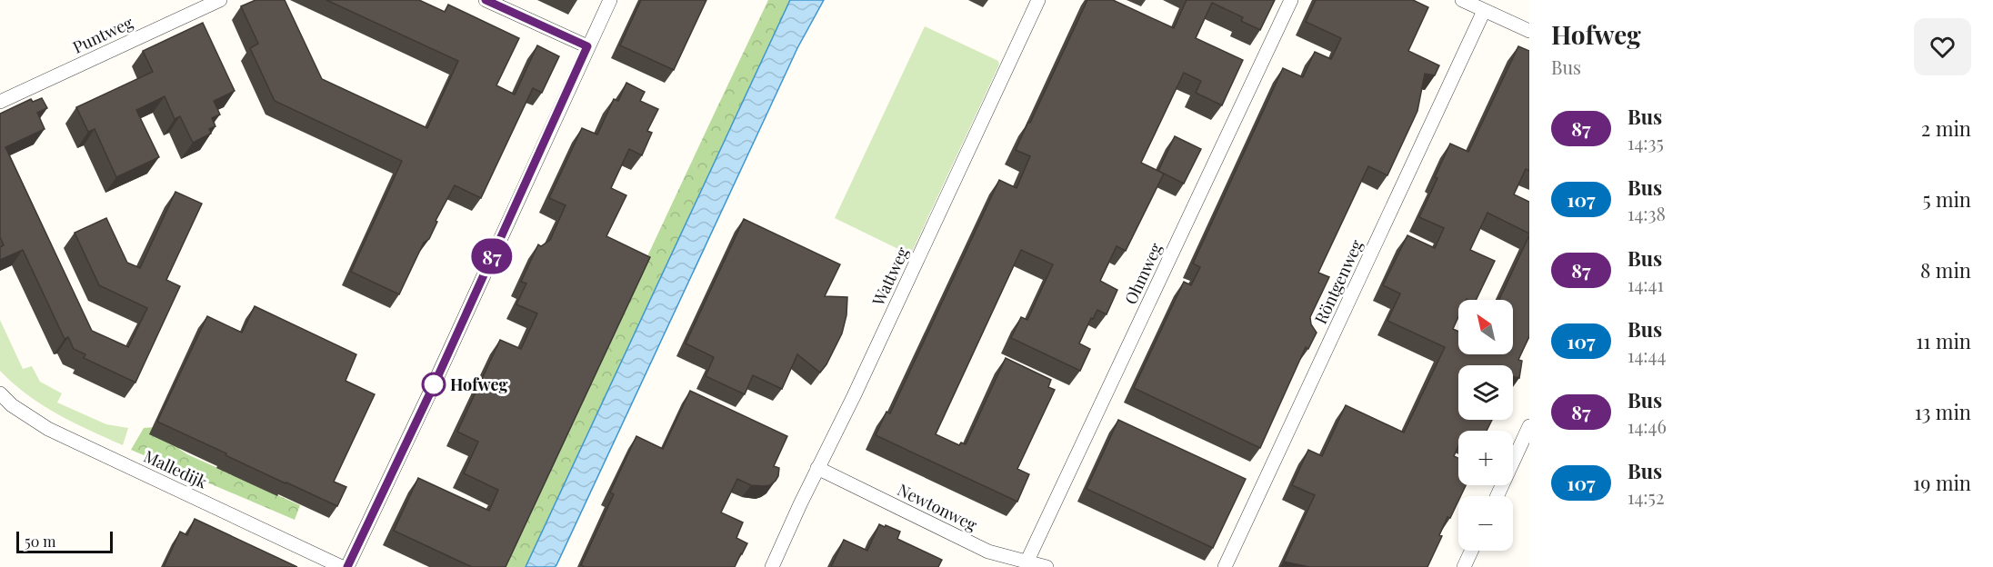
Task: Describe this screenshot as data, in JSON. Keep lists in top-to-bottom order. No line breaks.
{"streets":{"street":["Puntweg","Ohmweg","Wattweg","Röntgenweg","Malledijk","Newtonweg"]},"crossings":[["Ohmweg","Newtonweg"],["Wattweg","Newtonweg"]],"places":["Hofweg"],"lines":["bus line 87"],"scale_bar":"50 m","north":"top left","page":{"on_map":"87","heading":["Hofweg","Bus"],"list":[{"mark":"87","name":"Bus","note":"14:35","value":"2 min"},{"mark":"107","name":"Bus","note":"14:38","value":"5 min"},{"mark":"87","name":"Bus","note":"14:41","value":"8 min"},{"mark":"107","name":"Bus","note":"14:44","value":"11 min"},{"mark":"87","name":"Bus","note":"14:46","value":"13 min"},{"mark":"107","name":"Bus","note":"14:52","value":"19 min"}],"map_buttons":["+","−"],"scale":"50 m"}}
